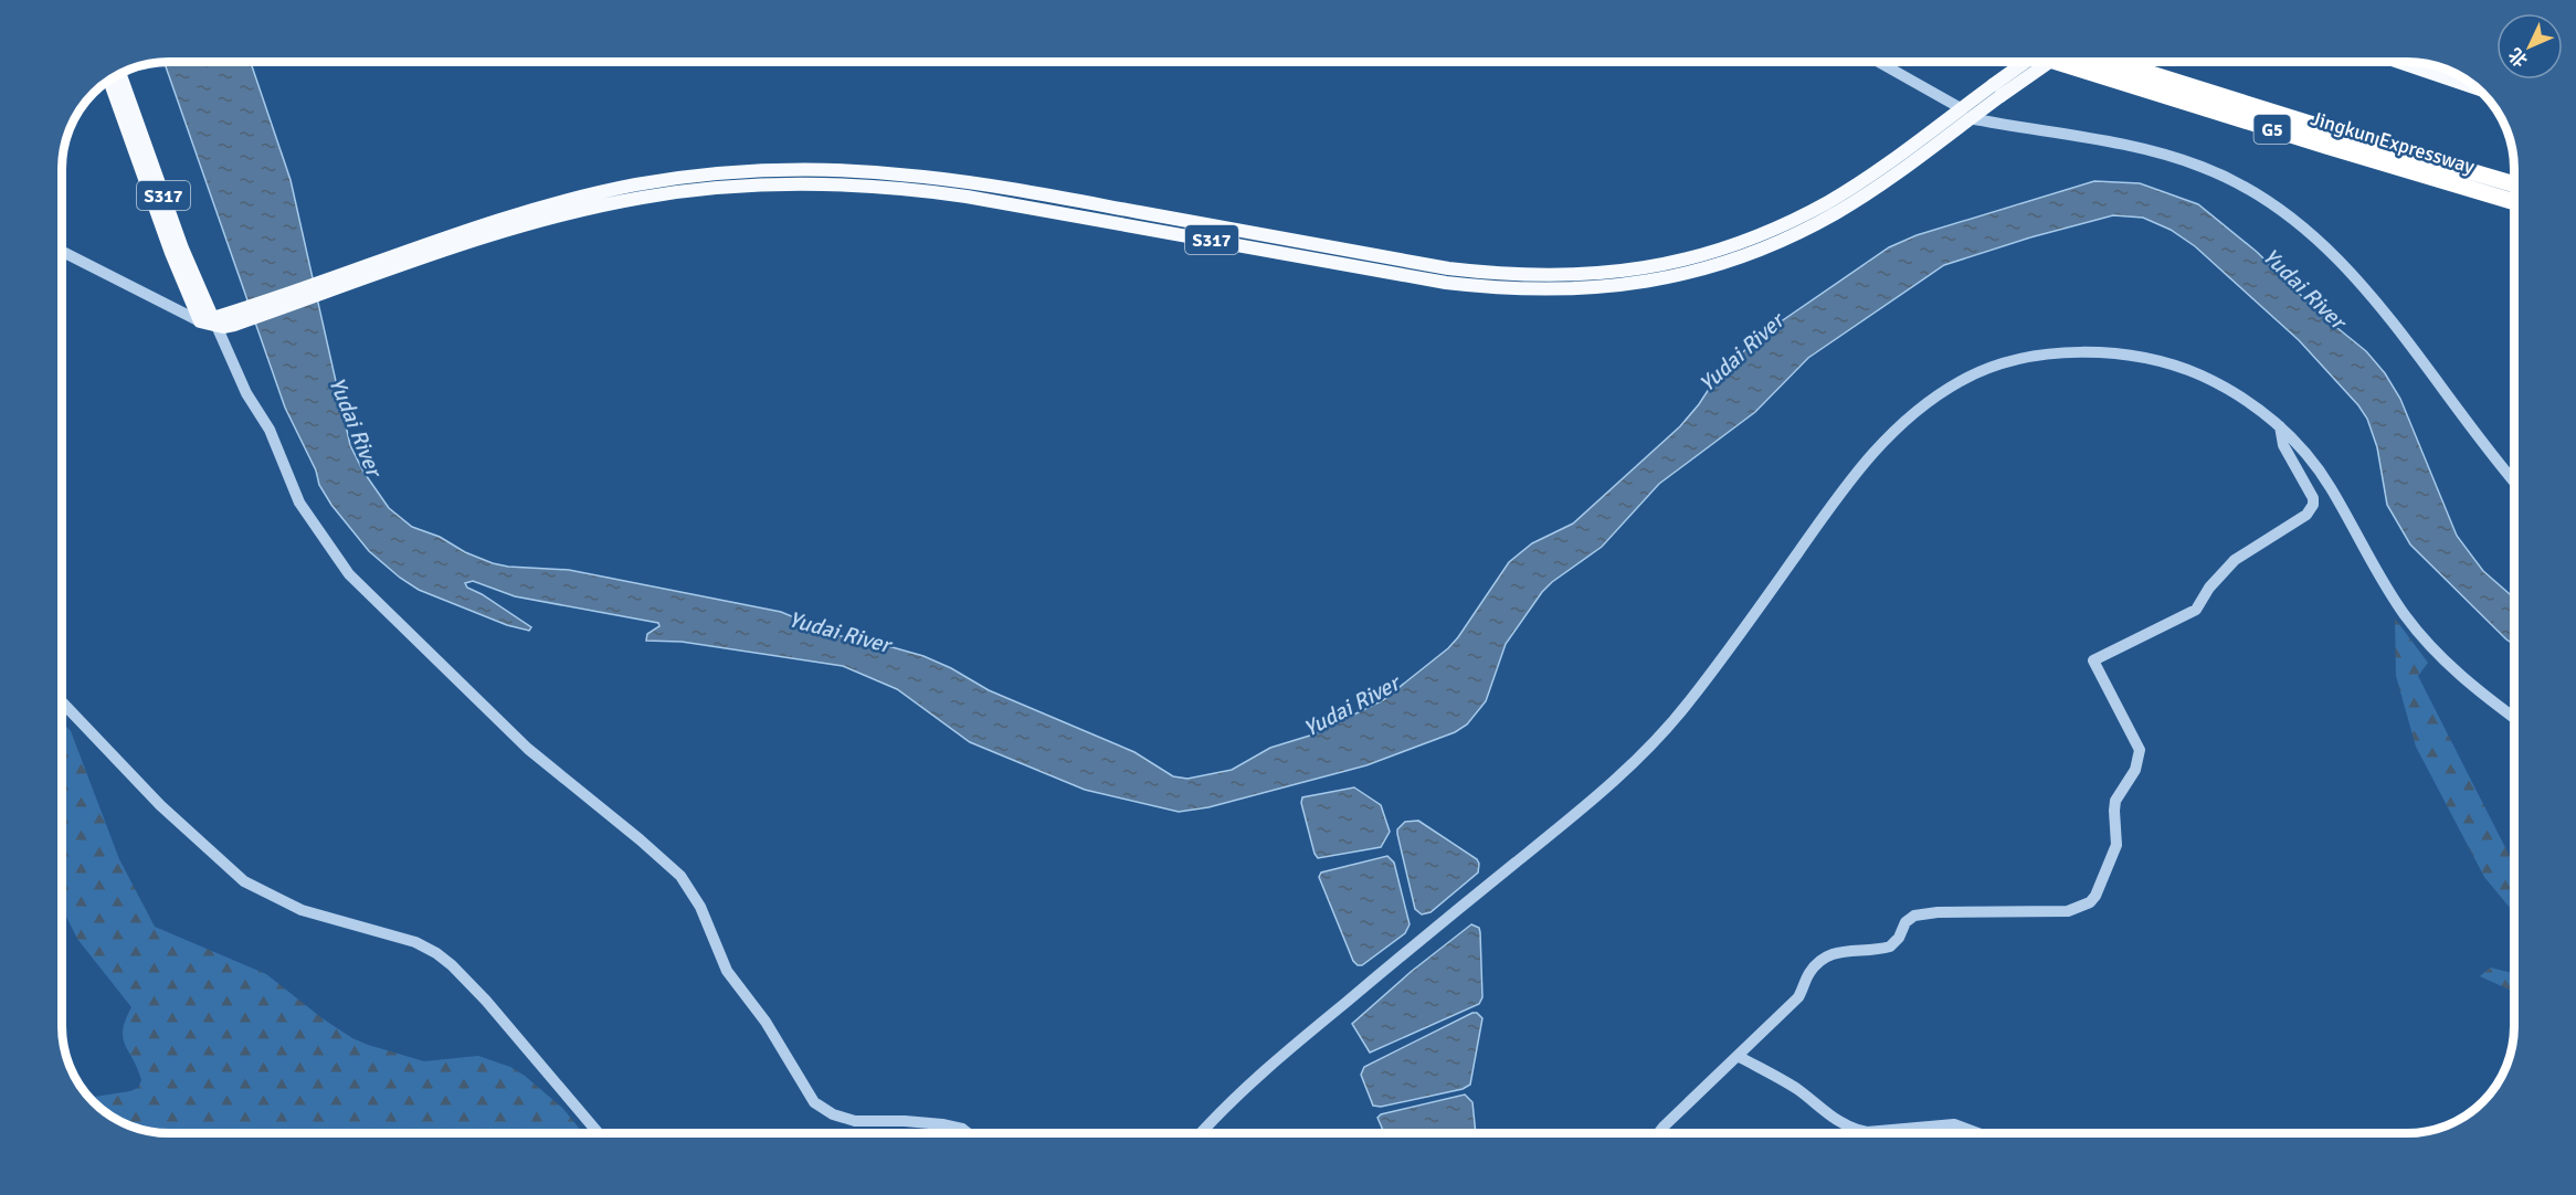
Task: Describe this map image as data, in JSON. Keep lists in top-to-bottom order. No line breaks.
{"streets":{"highway":["G5","Jingkun Expressway"],"main road":["S317"]},"water":["Yudai River"],"north":"bottom left"}
